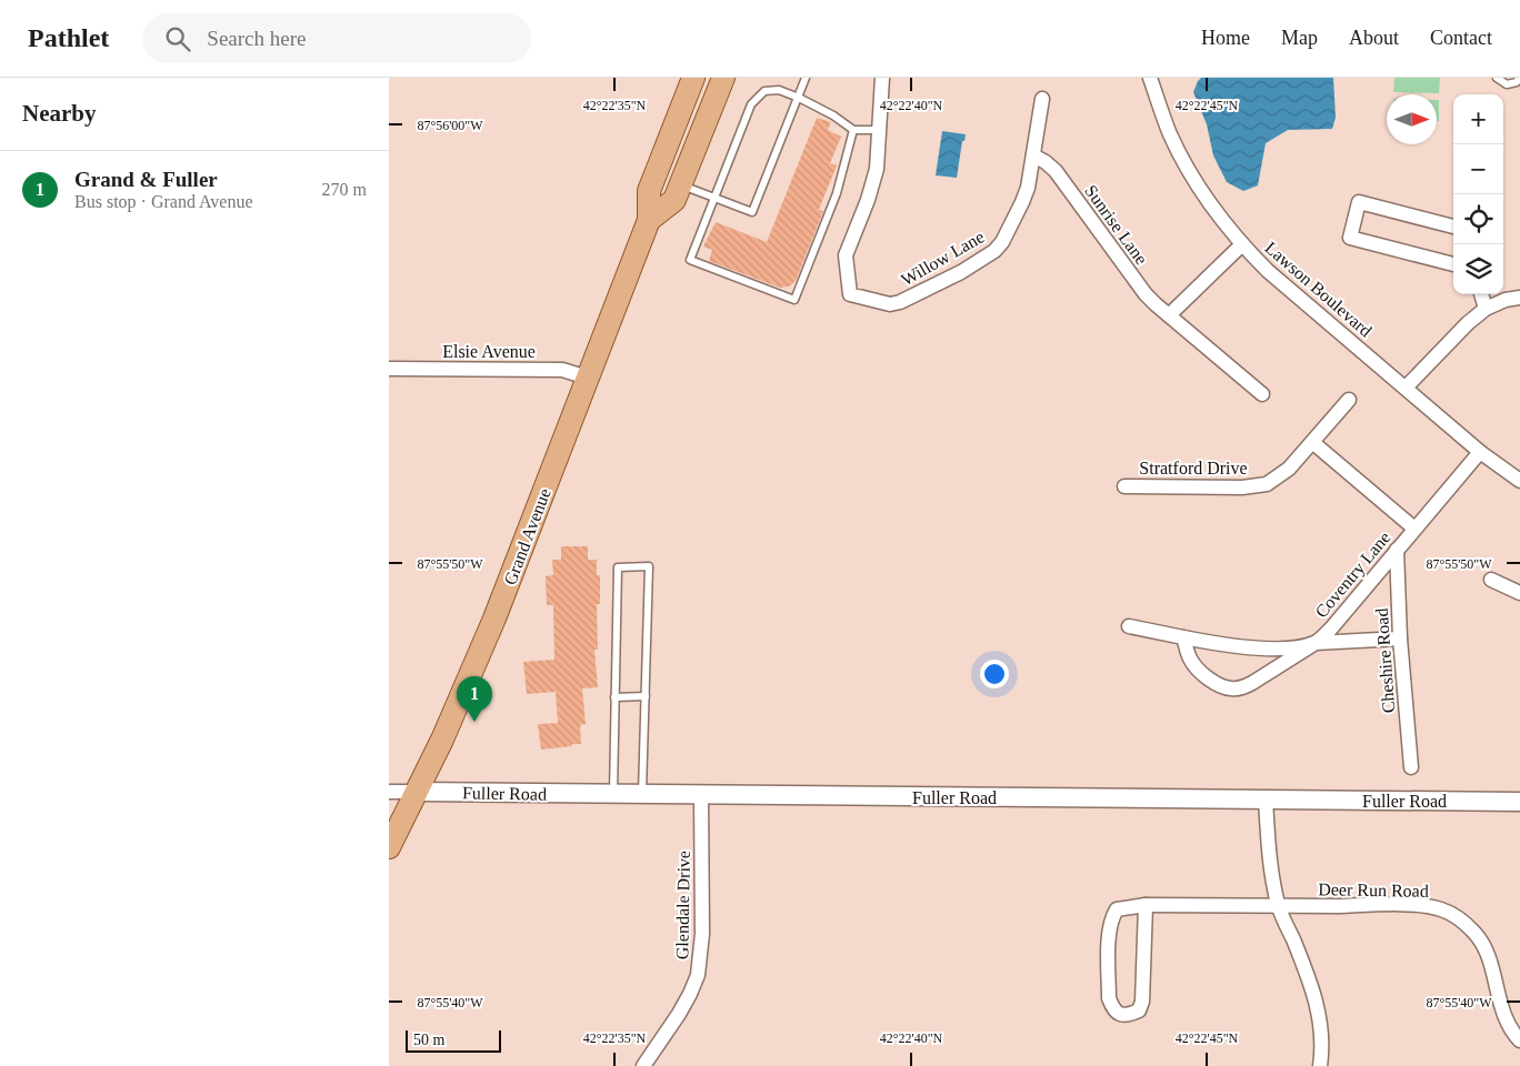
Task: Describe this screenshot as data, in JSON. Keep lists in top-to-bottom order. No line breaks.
{"streets":{"main road":["Grand Avenue"],"street":["Sunrise Lane","Willow Lane","Lawson Boulevard","Elsie Avenue","Stratford Drive","Coventry Lane","Cheshire Road","Fuller Road","Deer Run Road","Glendale Drive"]},"crossings":[["Sunrise Lane","Willow Lane"],["Elsie Avenue","Grand Avenue"],["Grand Avenue","Fuller Road"],["Coventry Lane","Cheshire Road"],["Fuller Road","Glendale Drive"]],"scale_bar":"50 m","north":"right","page":{"header":"Pathlet","search":"Search here","nav":["Home","Map","About","Contact"],"heading":"Nearby","map_buttons":["+","−"],"list":[{"mark":"1","name":"Grand & Fuller","note":"Bus stop · Grand Avenue","value":"270 m"}],"pins":"1","scale":"50 m"},"coordinates":["42°22'35\"N","42°22'40\"N","42°22'45\"N","87°56'00\"W","87°55'50\"W","87°55'40\"W"]}
